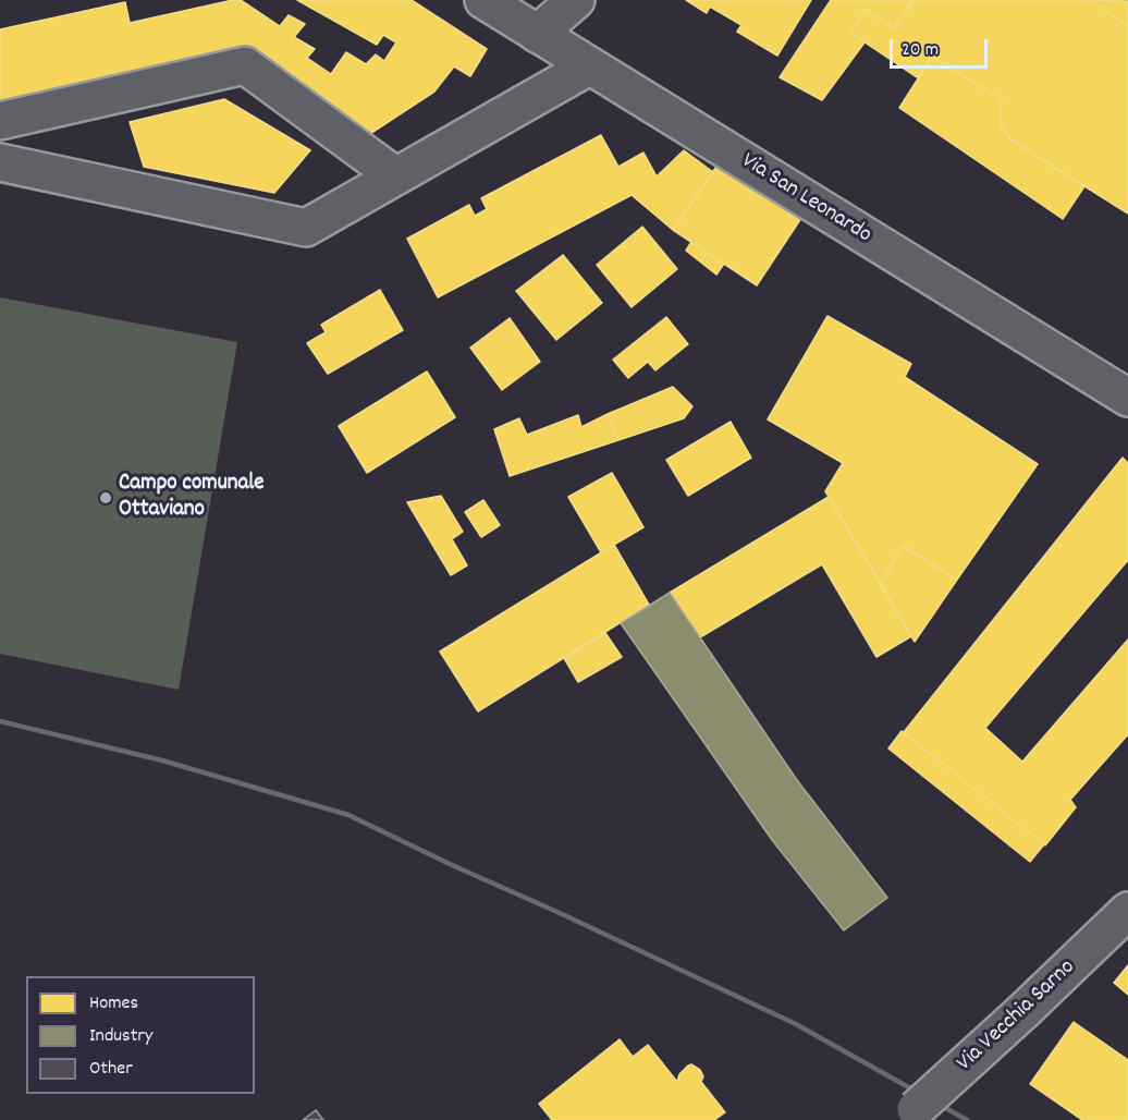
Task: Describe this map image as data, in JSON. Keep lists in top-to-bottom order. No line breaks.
{"streets":{"street":["Via San Leonardo","Via Vecchia Sarno"]},"places":["Campo comunale Ottaviano"],"legend":["Homes","Industry","Other"],"scale_bar":"20 m"}
